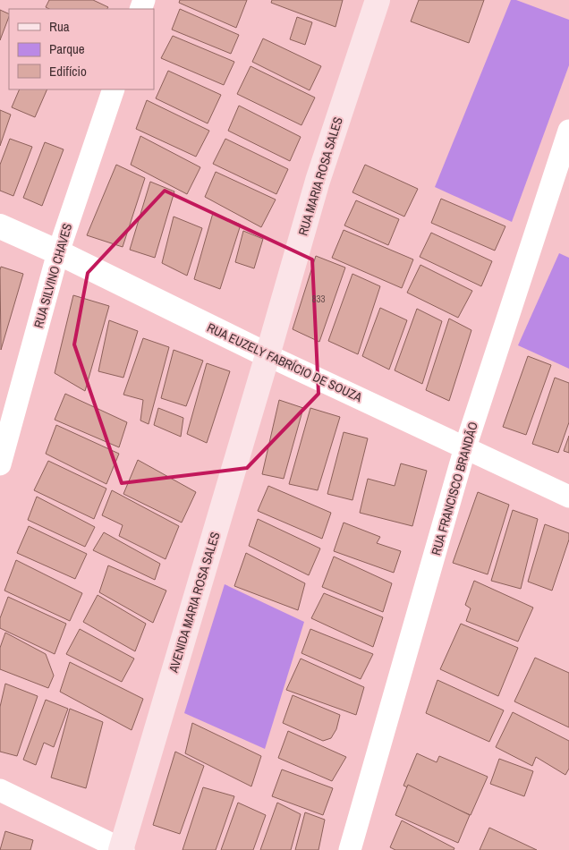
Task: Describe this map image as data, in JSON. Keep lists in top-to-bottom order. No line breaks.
{"streets":{"main road":["RUA MARIA ROSA SALES","AVENIDA MARIA ROSA SALES"],"street":["RUA SILVINO CHAVES","RUA EUZELY FABRÍCIO DE SOUZA","RUA FRANCISCO BRANDÃO"]},"crossings":[["RUA MARIA ROSA SALES","RUA EUZELY FABRÍCIO DE SOUZA"],["RUA MARIA ROSA SALES","AVENIDA MARIA ROSA SALES"],["RUA SILVINO CHAVES","RUA EUZELY FABRÍCIO DE SOUZA"],["RUA EUZELY FABRÍCIO DE SOUZA","RUA FRANCISCO BRANDÃO"],["RUA EUZELY FABRÍCIO DE SOUZA","AVENIDA MARIA ROSA SALES"]],"house_numbers":["833"],"legend":["Rua","Parque","Edifício"]}
